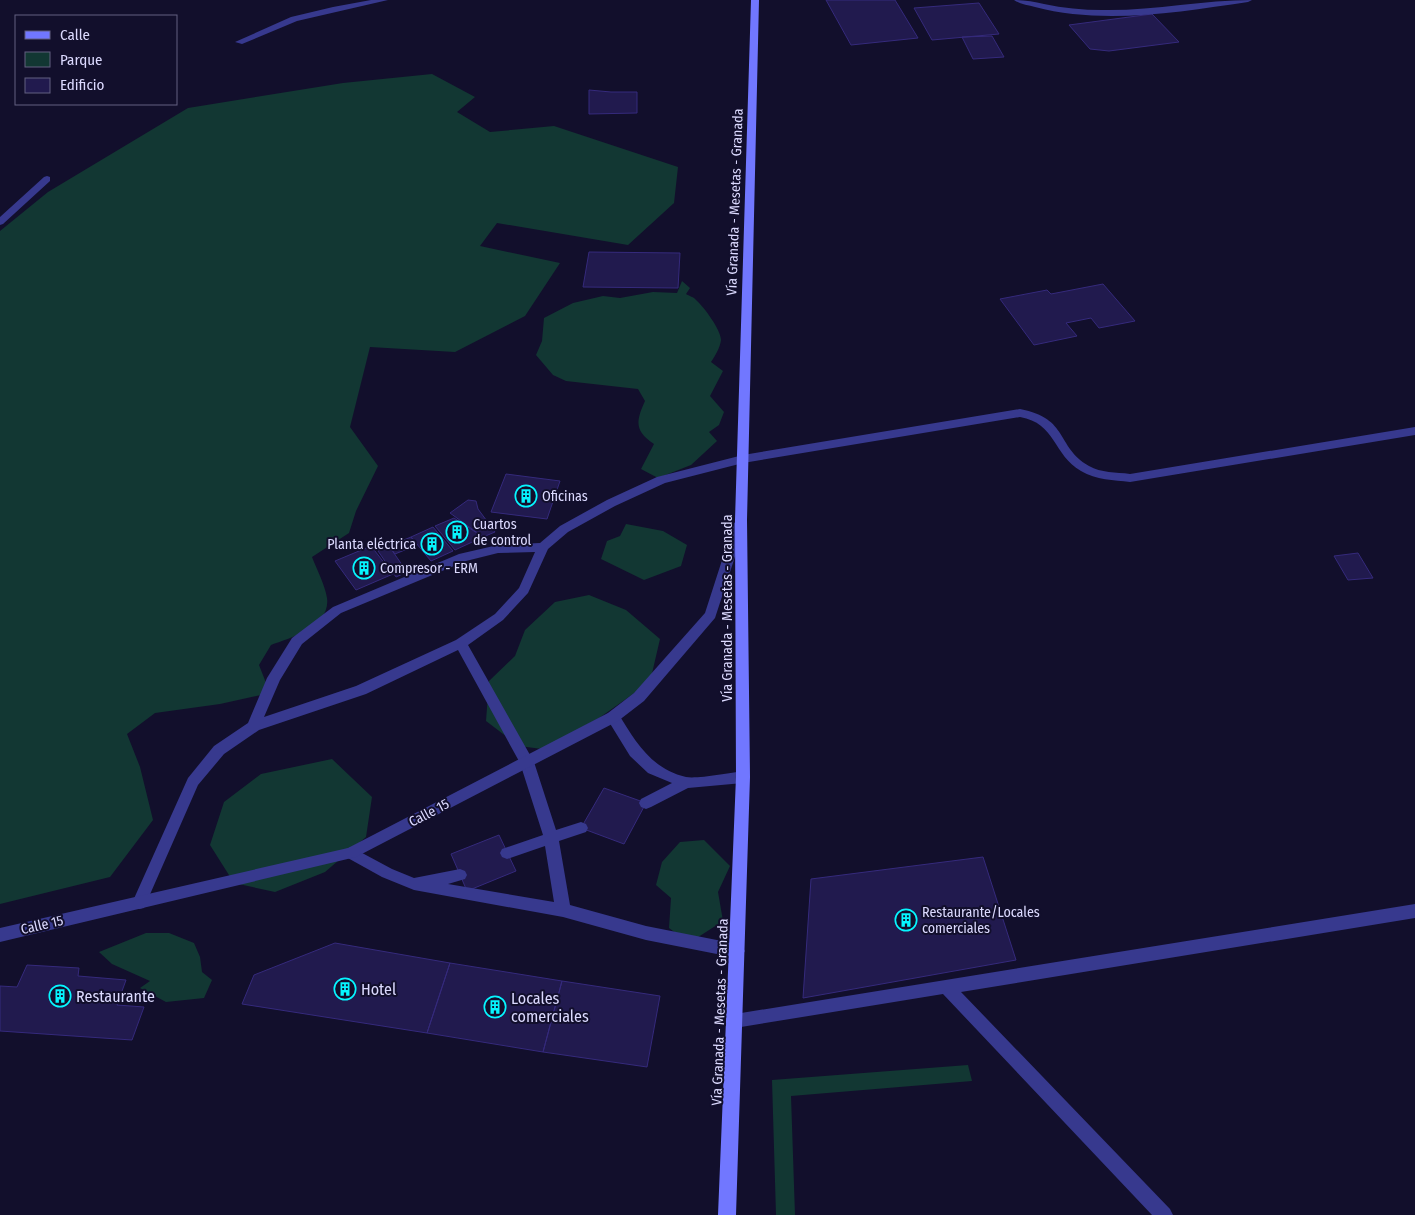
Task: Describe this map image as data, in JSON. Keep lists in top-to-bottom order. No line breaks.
{"streets":{"main road":["Vía Granada - Mesetas - Granada"],"street":["Calle 15"]},"crossings":[["Vía Granada - Mesetas - Granada","Calle 15"]],"places":{"building":["Oficinas","Cuartos de control","Planta eléctrica","Compresor - ERM","Restaurante/Locales comerciales","Hotel","Restaurante","Locales comerciales"]},"legend":["Calle","Parque","Edificio"]}
